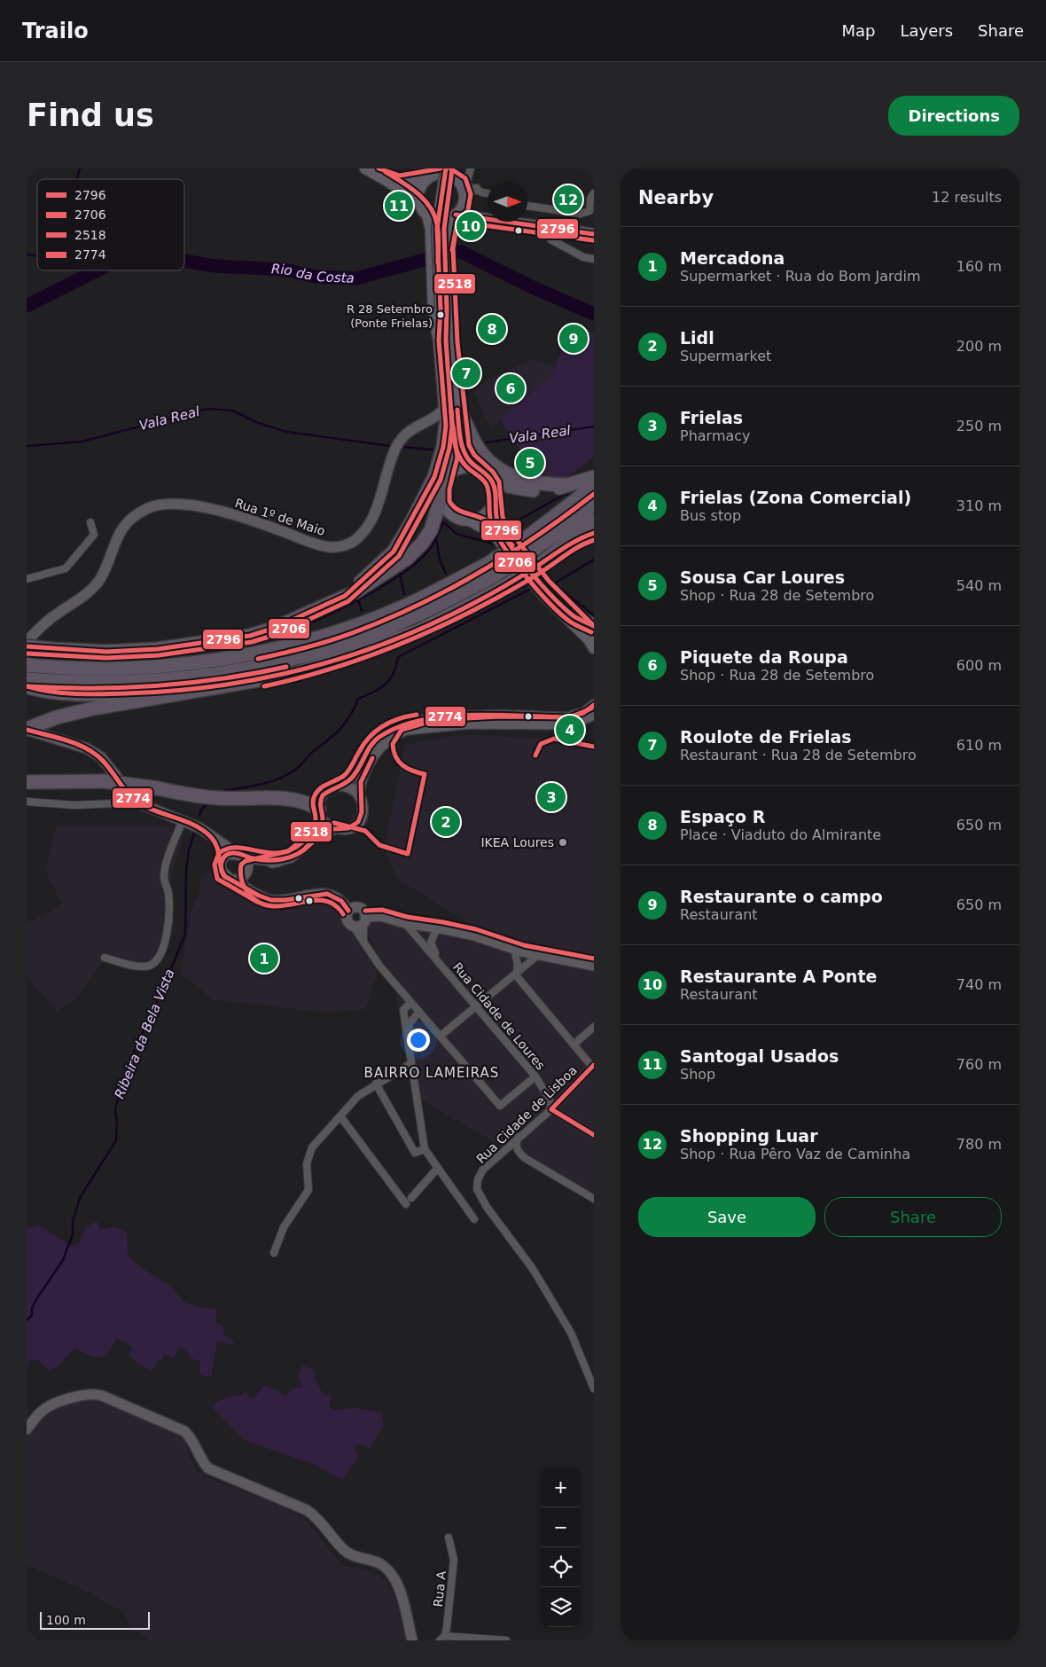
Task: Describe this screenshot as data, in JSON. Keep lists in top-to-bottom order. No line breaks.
{"streets":{"street":["Rua 1º de Maio","Rua Cidade de Loures","Rua Cidade de Lisboa","Rua A"]},"crossings":[["Rua Cidade de Loures","Rua Cidade de Lisboa"]],"districts":["BAIRRO LAMEIRAS"],"water":["Rio da Costa","Vala Real","Ribeira da Bela Vista"],"places":["R 28 Setembro (Ponte Frielas)","IKEA Loures"],"lines":["transit line 2796","transit line 2518","transit line 2706","transit line 2774"],"legend":["2796","2706","2518","2774"],"scale_bar":"100 m","north":"right","page":{"header":"Trailo","nav":["Map","Layers","Share"],"buttons":["Directions",["Save","Share"]],"title":"Find us","heading":["Nearby","12 results"],"pins":["12","11","10","8","9","7","6","5","4","3","2","1"],"list":[{"mark":"1","name":"Mercadona","note":"Supermarket · Rua do Bom Jardim","value":"160 m"},{"mark":"2","name":"Lidl","note":"Supermarket","value":"200 m"},{"mark":"3","name":"Frielas","note":"Pharmacy","value":"250 m"},{"mark":"4","name":"Frielas (Zona Comercial)","note":"Bus stop","value":"310 m"},{"mark":"5","name":"Sousa Car Loures","note":"Shop · Rua 28 de Setembro","value":"540 m"},{"mark":"6","name":"Piquete da Roupa","note":"Shop · Rua 28 de Setembro","value":"600 m"},{"mark":"7","name":"Roulote de Frielas","note":"Restaurant · Rua 28 de Setembro","value":"610 m"},{"mark":"8","name":"Espaço R","note":"Place · Viaduto do Almirante","value":"650 m"},{"mark":"9","name":"Restaurante o campo","note":"Restaurant","value":"650 m"},{"mark":"10","name":"Restaurante A Ponte","note":"Restaurant","value":"740 m"},{"mark":"11","name":"Santogal Usados","note":"Shop","value":"760 m"},{"mark":"12","name":"Shopping Luar","note":"Shop · Rua Pêro Vaz de Caminha","value":"780 m"}],"map_buttons":["+","−"],"scale":"100 m"}}
